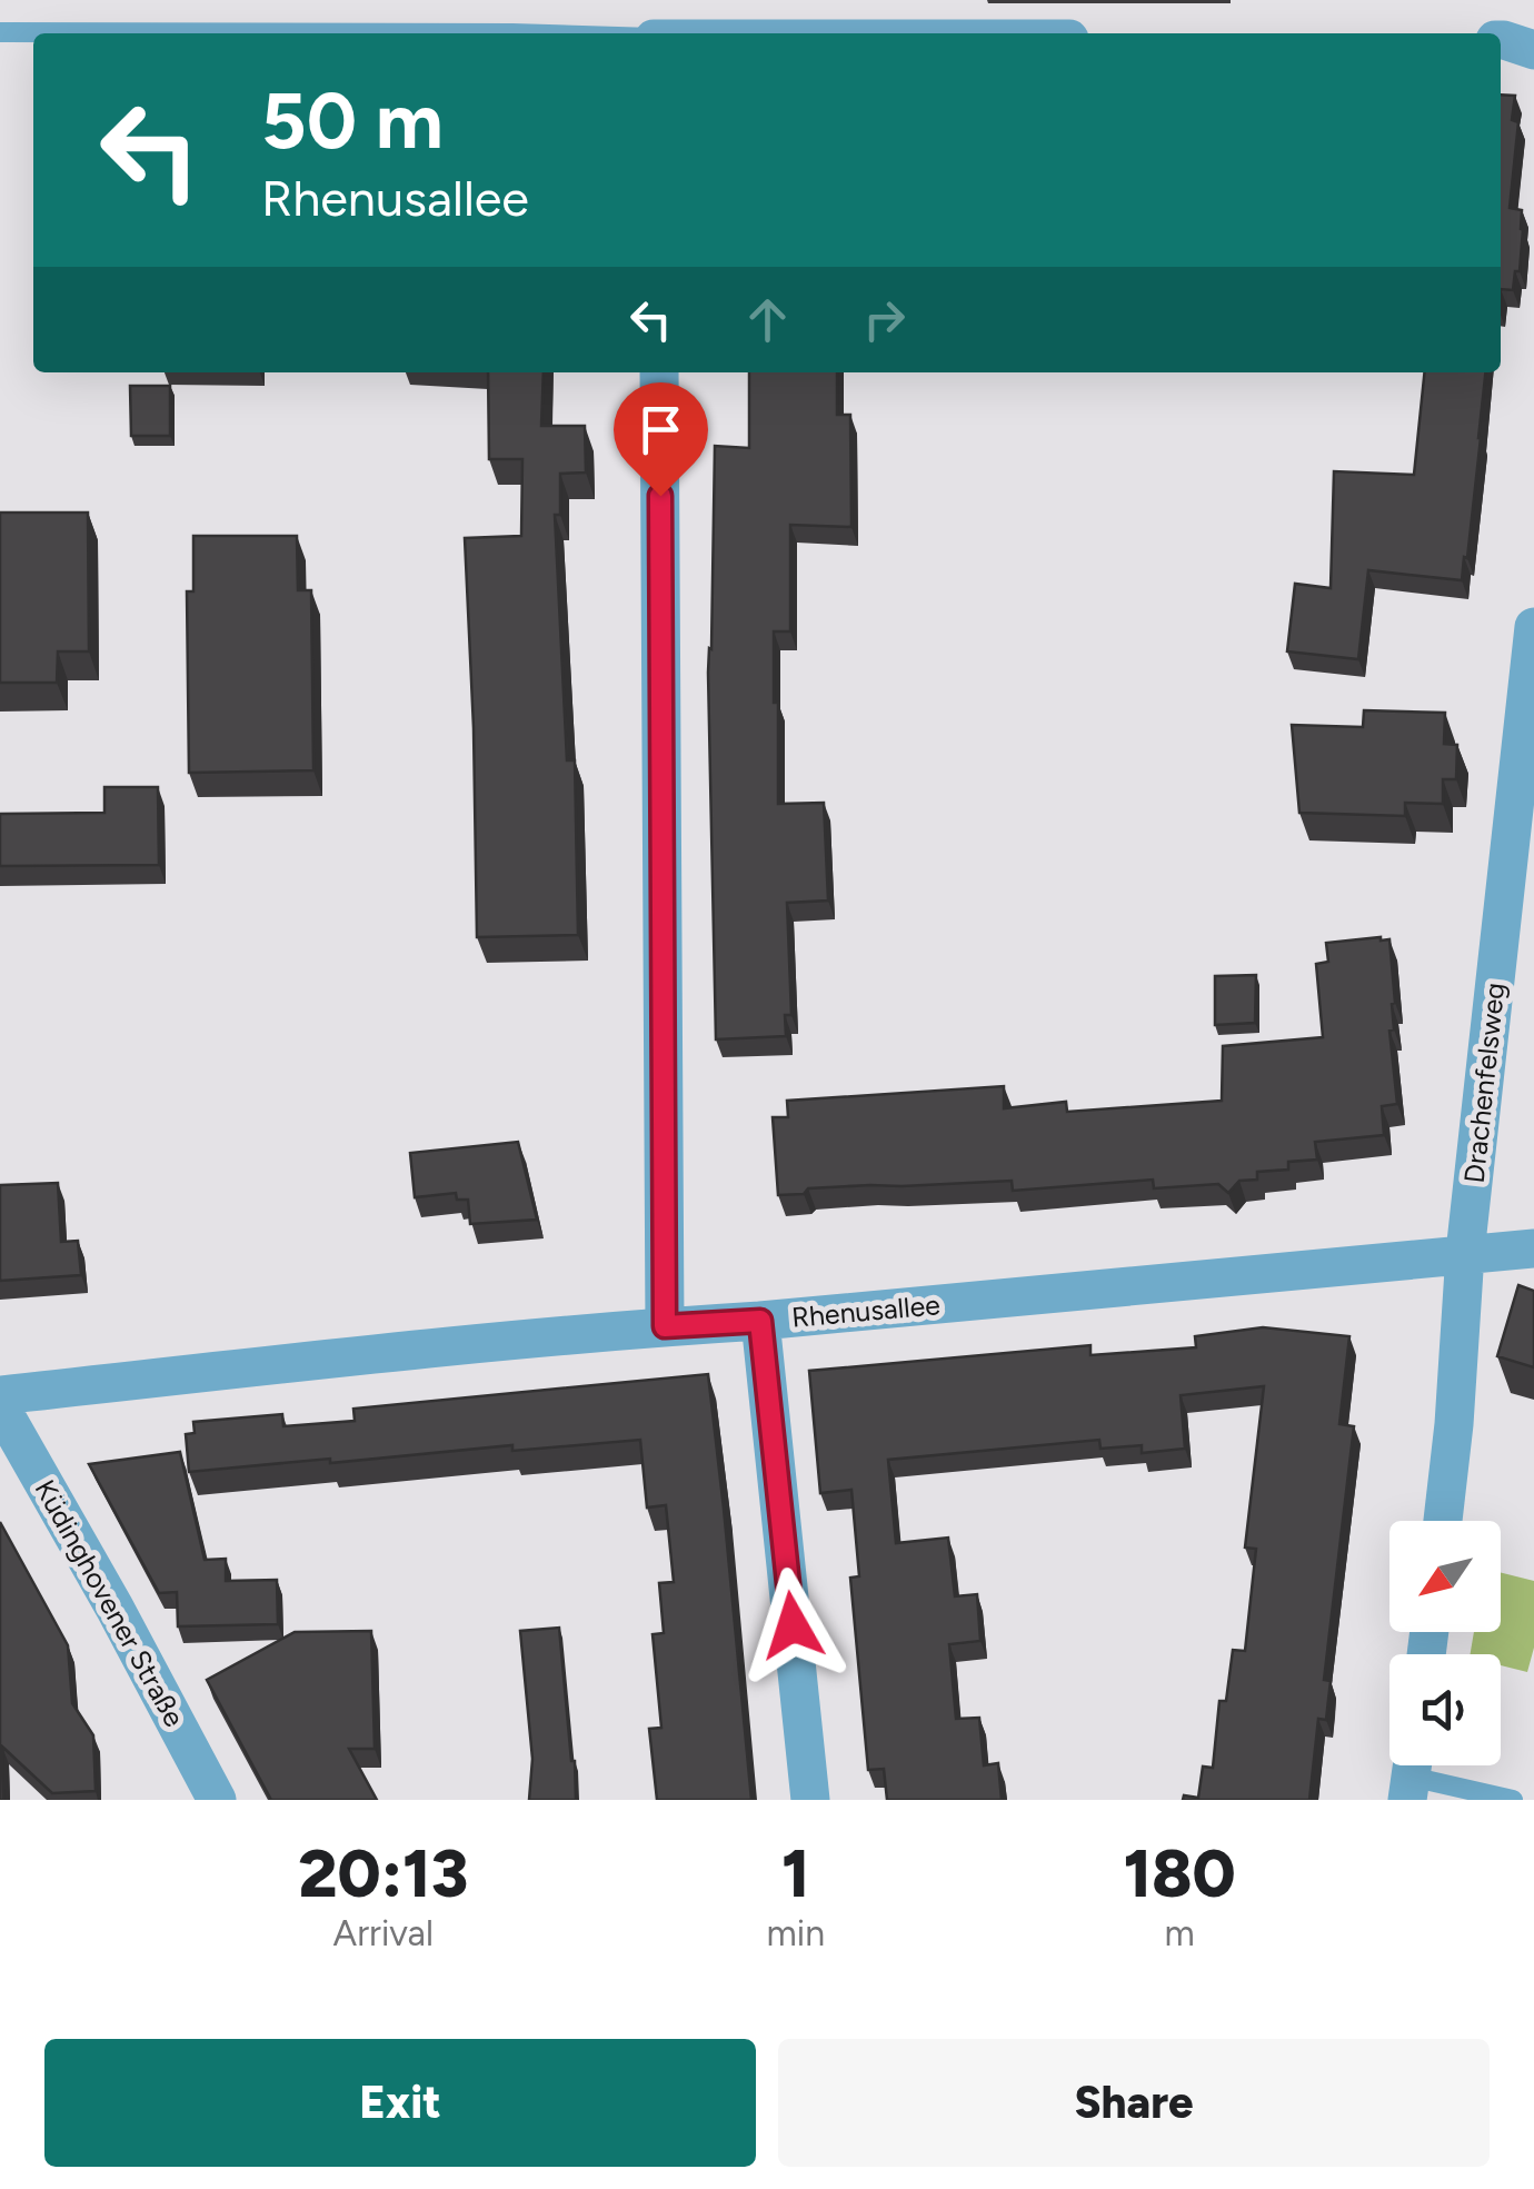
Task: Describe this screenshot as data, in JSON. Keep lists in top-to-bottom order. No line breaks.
{"streets":{"street":["Drachenfelsweg","Rhenusallee","Küdinghovener Straße"]},"crossings":[["Drachenfelsweg","Rhenusallee"]],"north":"bottom left","page":{"turn":["50 m","Rhenusallee"],"eta":["20:13","Arrival","1","min","180","m"],"buttons":["Exit","Share"]}}
